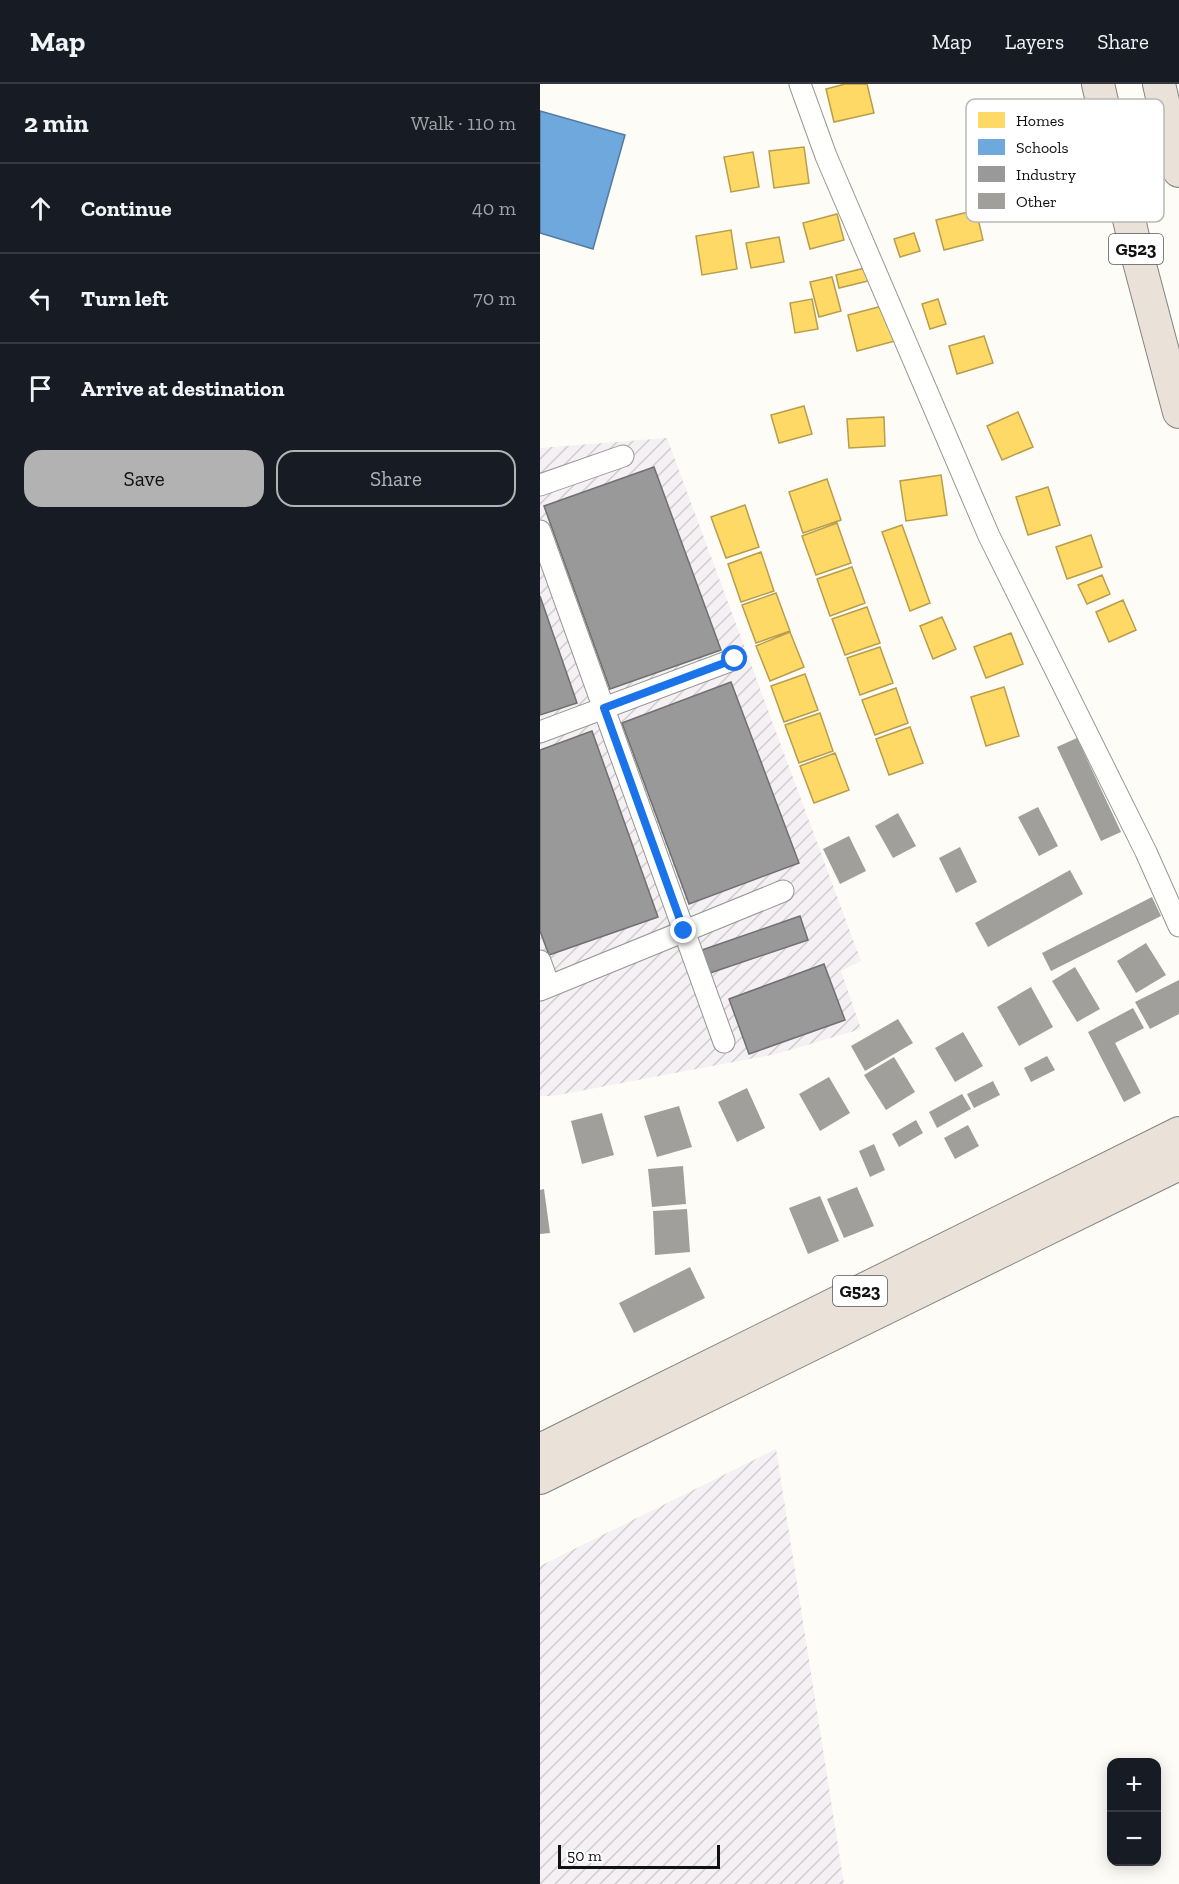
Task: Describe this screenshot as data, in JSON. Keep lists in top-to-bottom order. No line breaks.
{"streets":{"highway":["G523"]},"legend":["Homes","Schools","Industry","Other"],"scale_bar":"50 m","page":{"header":"Map","nav":["Map","Layers","Share"],"heading":["2 min","Walk · 110 m"],"list":[["Continue","40 m"],["Turn left","70 m"],"Arrive at destination"],"buttons":["Save","Share"],"map_buttons":["+","−"],"scale":"50 m"}}
